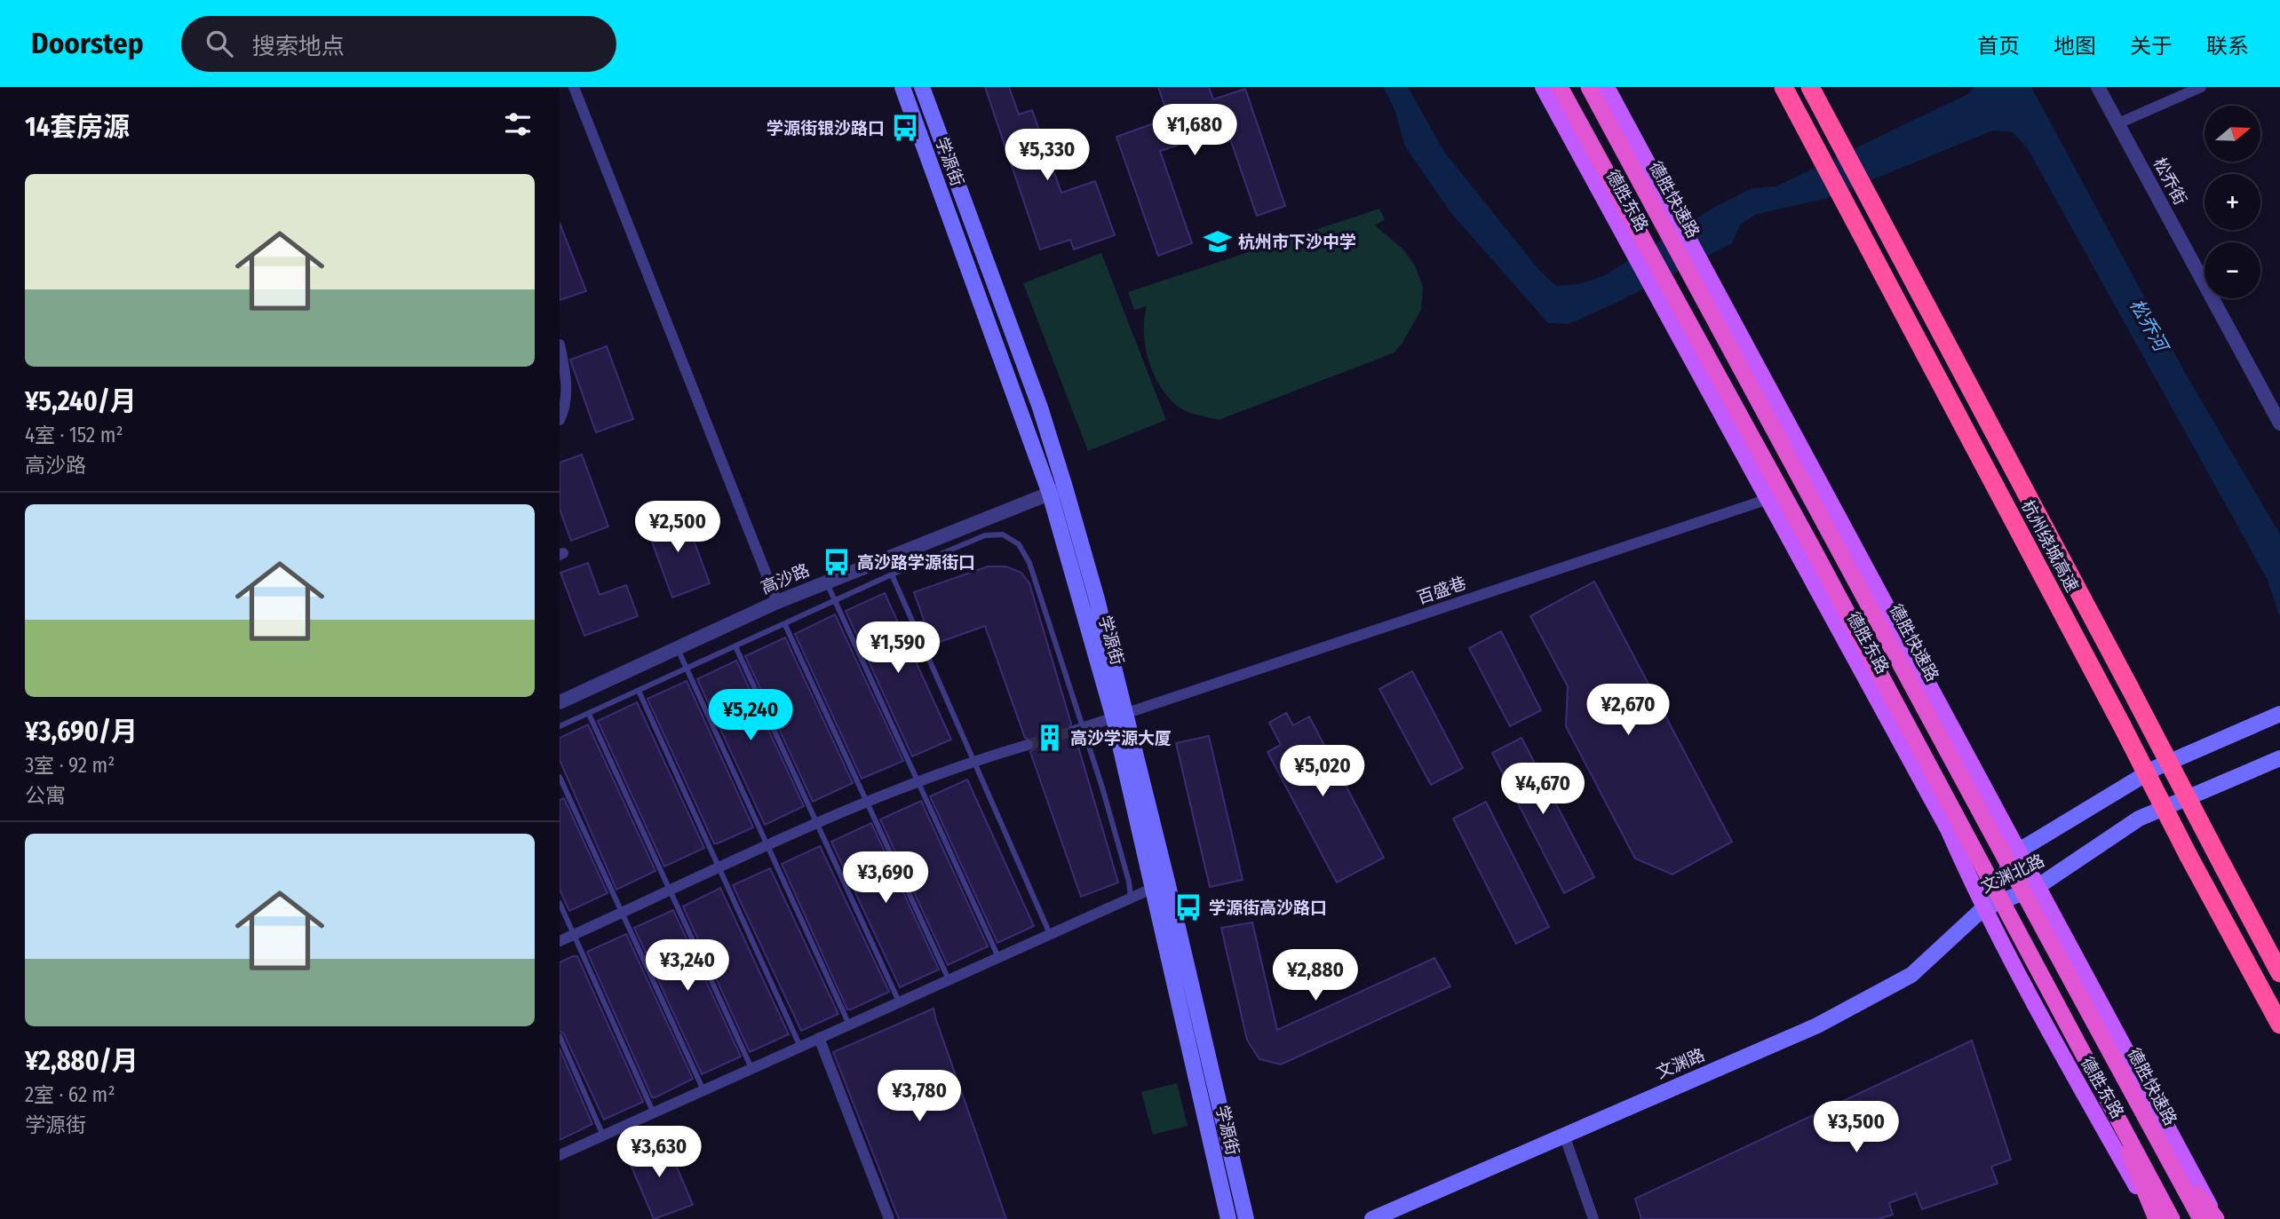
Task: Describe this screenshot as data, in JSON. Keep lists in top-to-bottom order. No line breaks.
{"streets":{"highway":["德胜快速路","杭州绕城高速"],"main road":["学源街","德胜东路","文渊北路","文渊路"],"street":["松乔街","高沙路","百盛巷"]},"crossings":[["学源街","高沙路"],["学源街","百盛巷"],["德胜东路","百盛巷"],["德胜东路","文渊北路"],["德胜东路","文渊路"],["文渊北路","文渊路"]],"water":["松乔河"],"places":{"bus stop":["学源街银沙路口","高沙路学源街口","学源街高沙路口"],"school or university":["杭州市下沙中学"],"building":["高沙学源大厦"]},"north":"right","page":{"header":"Doorstep","search":"搜索地点","nav":["首页","地图","关于","联系"],"heading":"14套房源","price":["¥1,680","¥5,330","¥2,500","¥1,590","¥2,670","¥5,240","¥5,020","¥4,670","¥3,690","¥3,240","¥2,880","¥3,780","¥3,500","¥3,630"],"map_buttons":["+","−"],"list":[{"name":"¥5,240/月","note":"4室 · 152 m² · 高沙路"},{"name":"¥3,690/月","note":"3室 · 92 m² · 公寓"},{"name":"¥2,880/月","note":"2室 · 62 m² · 学源街"}]}}
